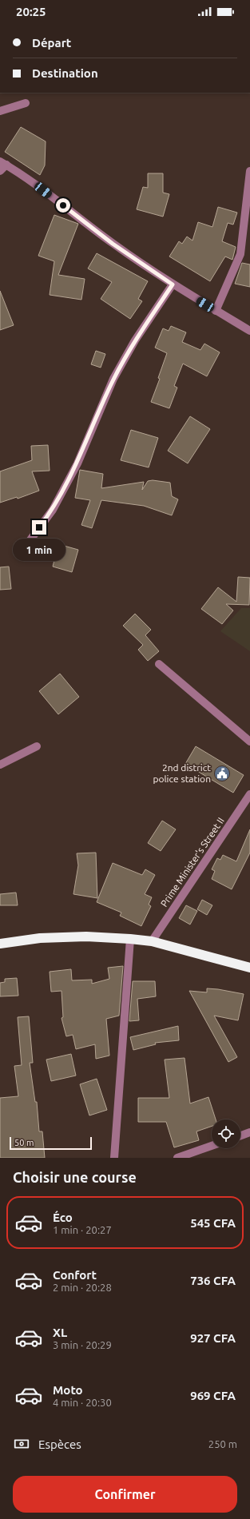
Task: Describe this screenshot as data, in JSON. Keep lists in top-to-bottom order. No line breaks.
{"streets":{"street":["Prime Minister's Street II"]},"places":{"public building":["2nd district police station"]},"scale_bar":"50 m","page":{"status":"20:25","banner":["Départ","Destination"],"bubble":"1 min","scale":"50 m","heading":"Choisir une course","list":[{"name":"Éco","note":"1 min · 20:27","value":"545 CFA"},{"name":"Confort","note":"2 min · 20:28","value":"736 CFA"},{"name":"XL","note":"3 min · 20:29","value":"927 CFA"},{"name":"Moto","note":"4 min · 20:30","value":"969 CFA"}],"pay":["Espèces","250 m"],"buttons":"Confirmer"}}
